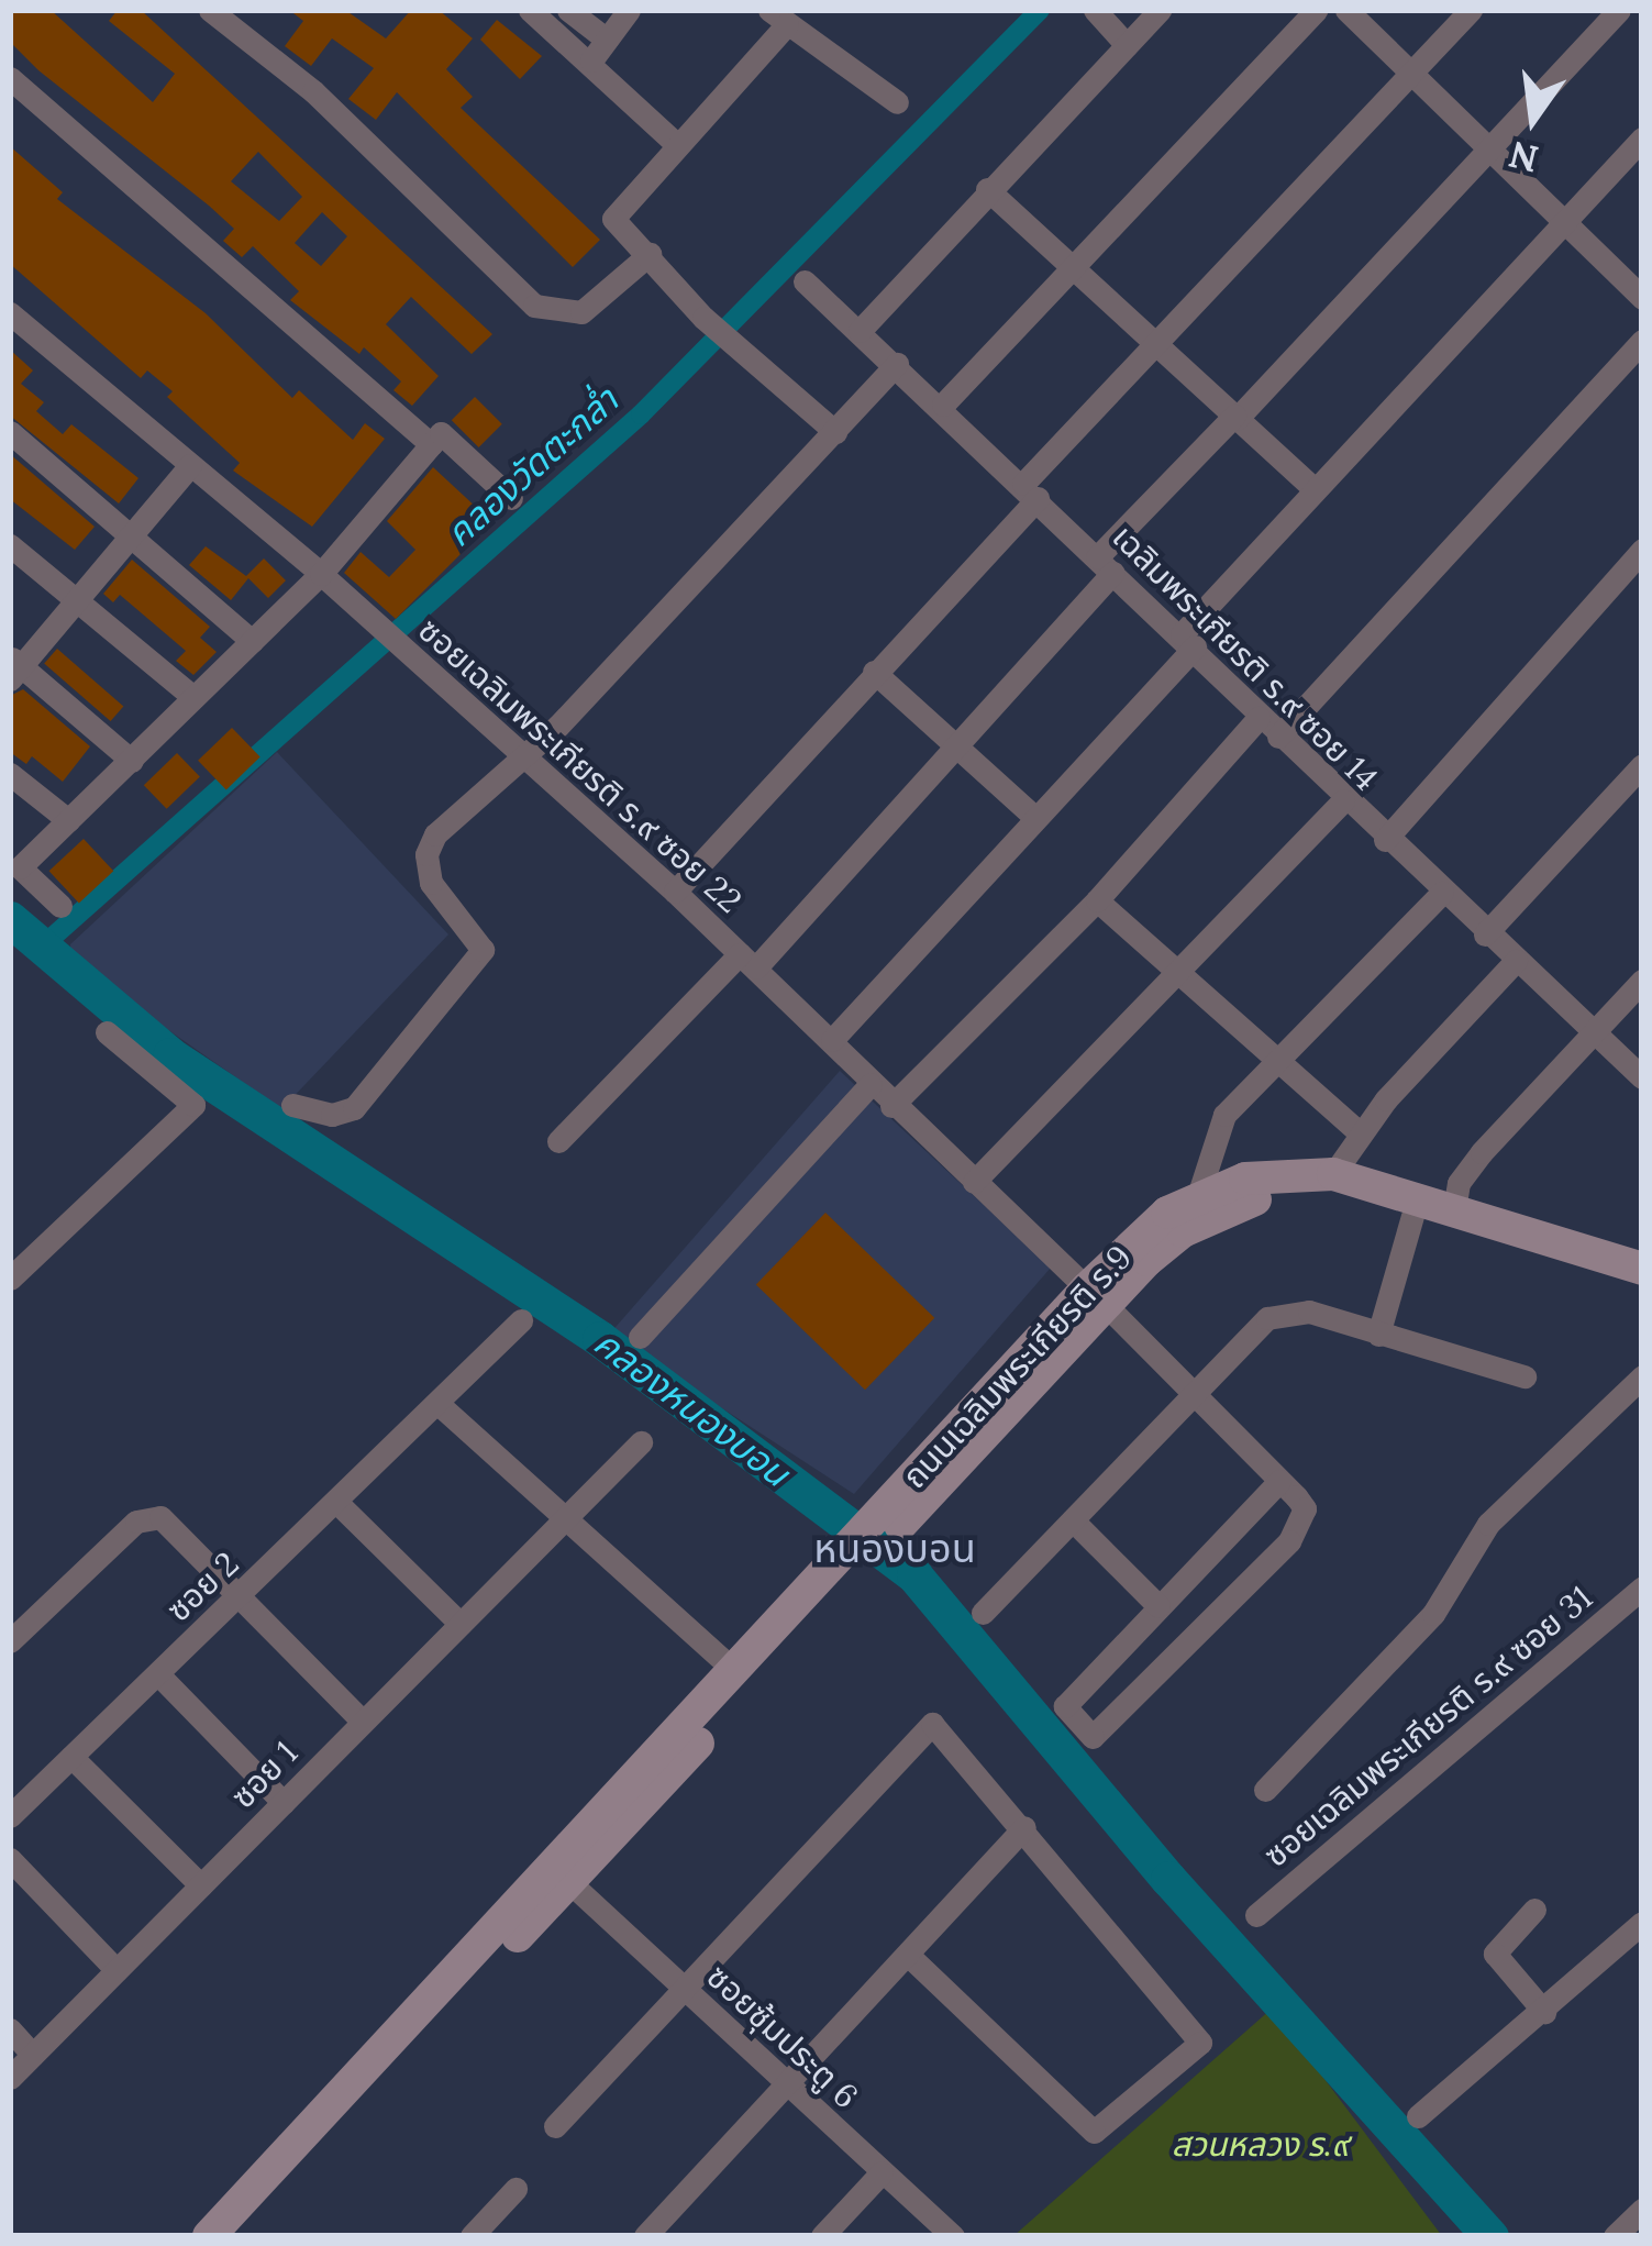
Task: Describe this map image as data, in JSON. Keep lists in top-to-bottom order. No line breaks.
{"streets":{"main road":["ถนนเฉลิมพระเกียรติ ร.9"],"street":["เฉลิมพระเกียรติ ร.๙ ซอย 14","ซอยเฉลิมพระเกียรติ ร.๙ ซอย 22","ซอย 2","ซอยเฉลิมพระเกียรติ ร.๙ ซอย 31","ซอย 1","ซอยซุ้มประตู 6"]},"crossings":[["ซอยเฉลิมพระเกียรติ ร.๙ ซอย 22","ถนนเฉลิมพระเกียรติ ร.9"],["ถนนเฉลิมพระเกียรติ ร.9","ซอยซุ้มประตู 6"]],"districts":["หนองบอน"],"water":["คลองวัดตะกล่ำ","คลองหนองบอน"],"parks":["สวนหลวง ร.๙"],"north":"bottom"}
